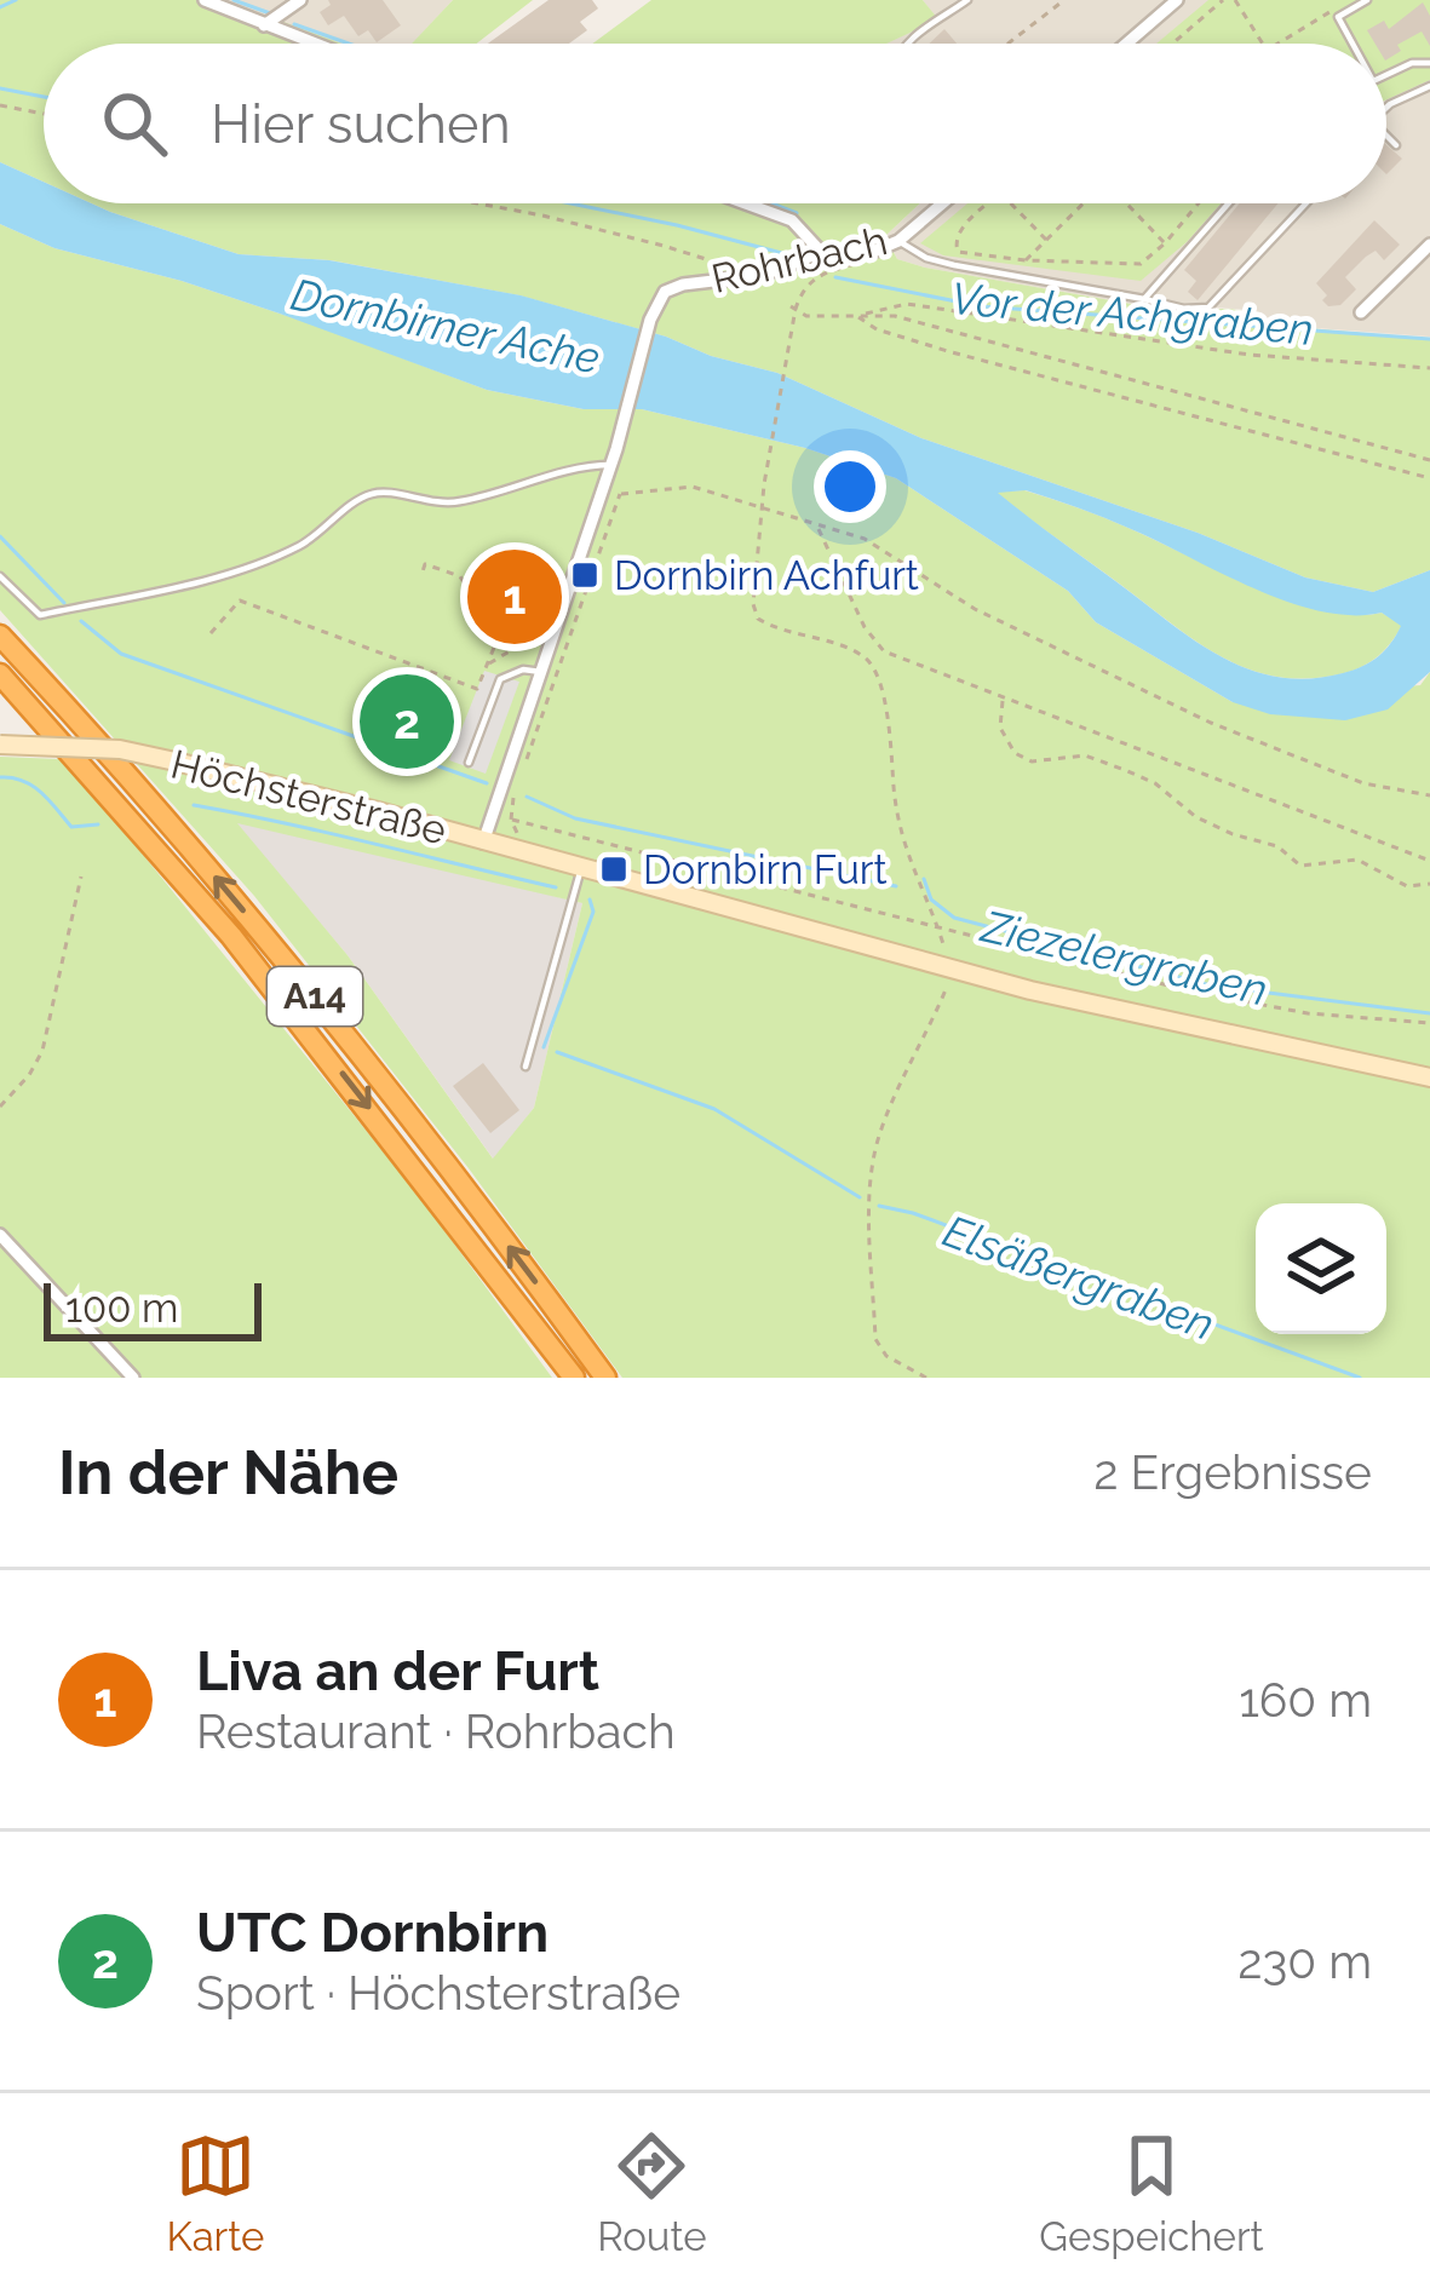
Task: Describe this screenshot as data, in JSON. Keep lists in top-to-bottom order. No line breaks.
{"streets":{"highway":["A14"],"main road":["Höchsterstraße"],"street":["Rohrbach"]},"crossings":[["Rohrbach","Höchsterstraße"]],"water":["Vor der Achgraben","Dornbirner Ache","Ziezelergraben","Elsäßergraben"],"places":{"transit":["Dornbirn Achfurt","Dornbirn Furt"]},"scale_bar":"100 m","page":{"search":"Hier suchen","pins":["1","2"],"scale":"100 m","heading":["In der Nähe","2 Ergebnisse"],"list":[{"mark":"1","name":"Liva an der Furt","note":"Restaurant · Rohrbach","value":"160 m"},{"mark":"2","name":"UTC Dornbirn","note":"Sport · Höchsterstraße","value":"230 m"}],"nav":["Karte","Route","Gespeichert"]}}
